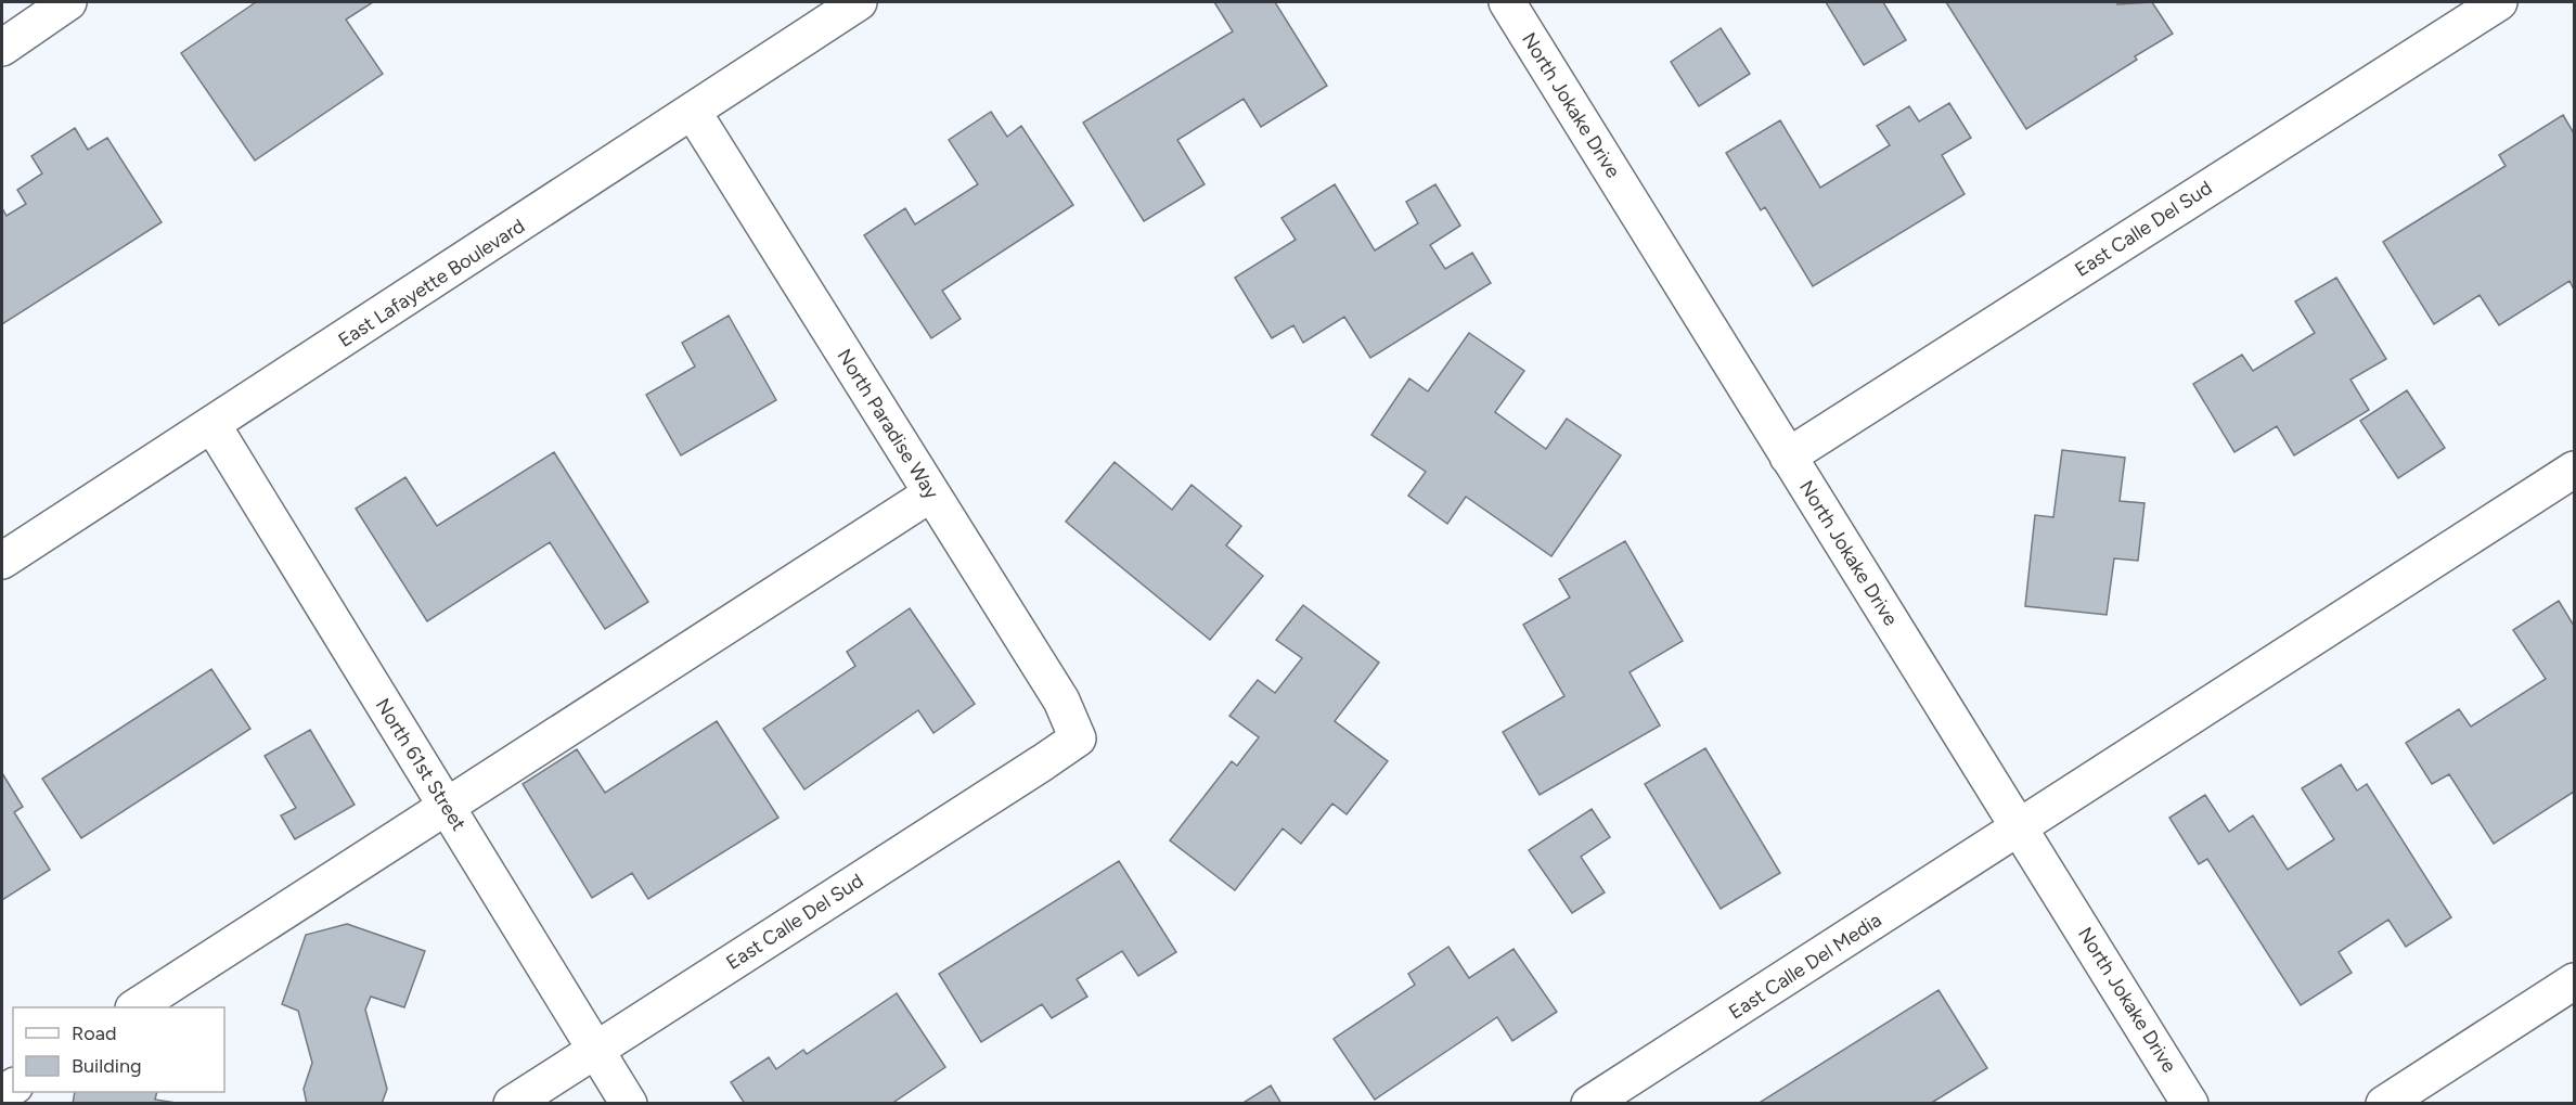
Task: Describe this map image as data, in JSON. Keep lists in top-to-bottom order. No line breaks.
{"streets":{"street":["North Jokake Drive","East Calle Del Sud","East Lafayette Boulevard","North Paradise Way","North 61st Street","East Calle Del Media"]},"crossings":[["North Jokake Drive","East Calle Del Sud"],["North Jokake Drive","East Calle Del Media"],["East Calle Del Sud","North Paradise Way"],["East Calle Del Sud","North 61st Street"],["East Lafayette Boulevard","North Paradise Way"],["East Lafayette Boulevard","North 61st Street"]],"legend":["Road","Building"]}
